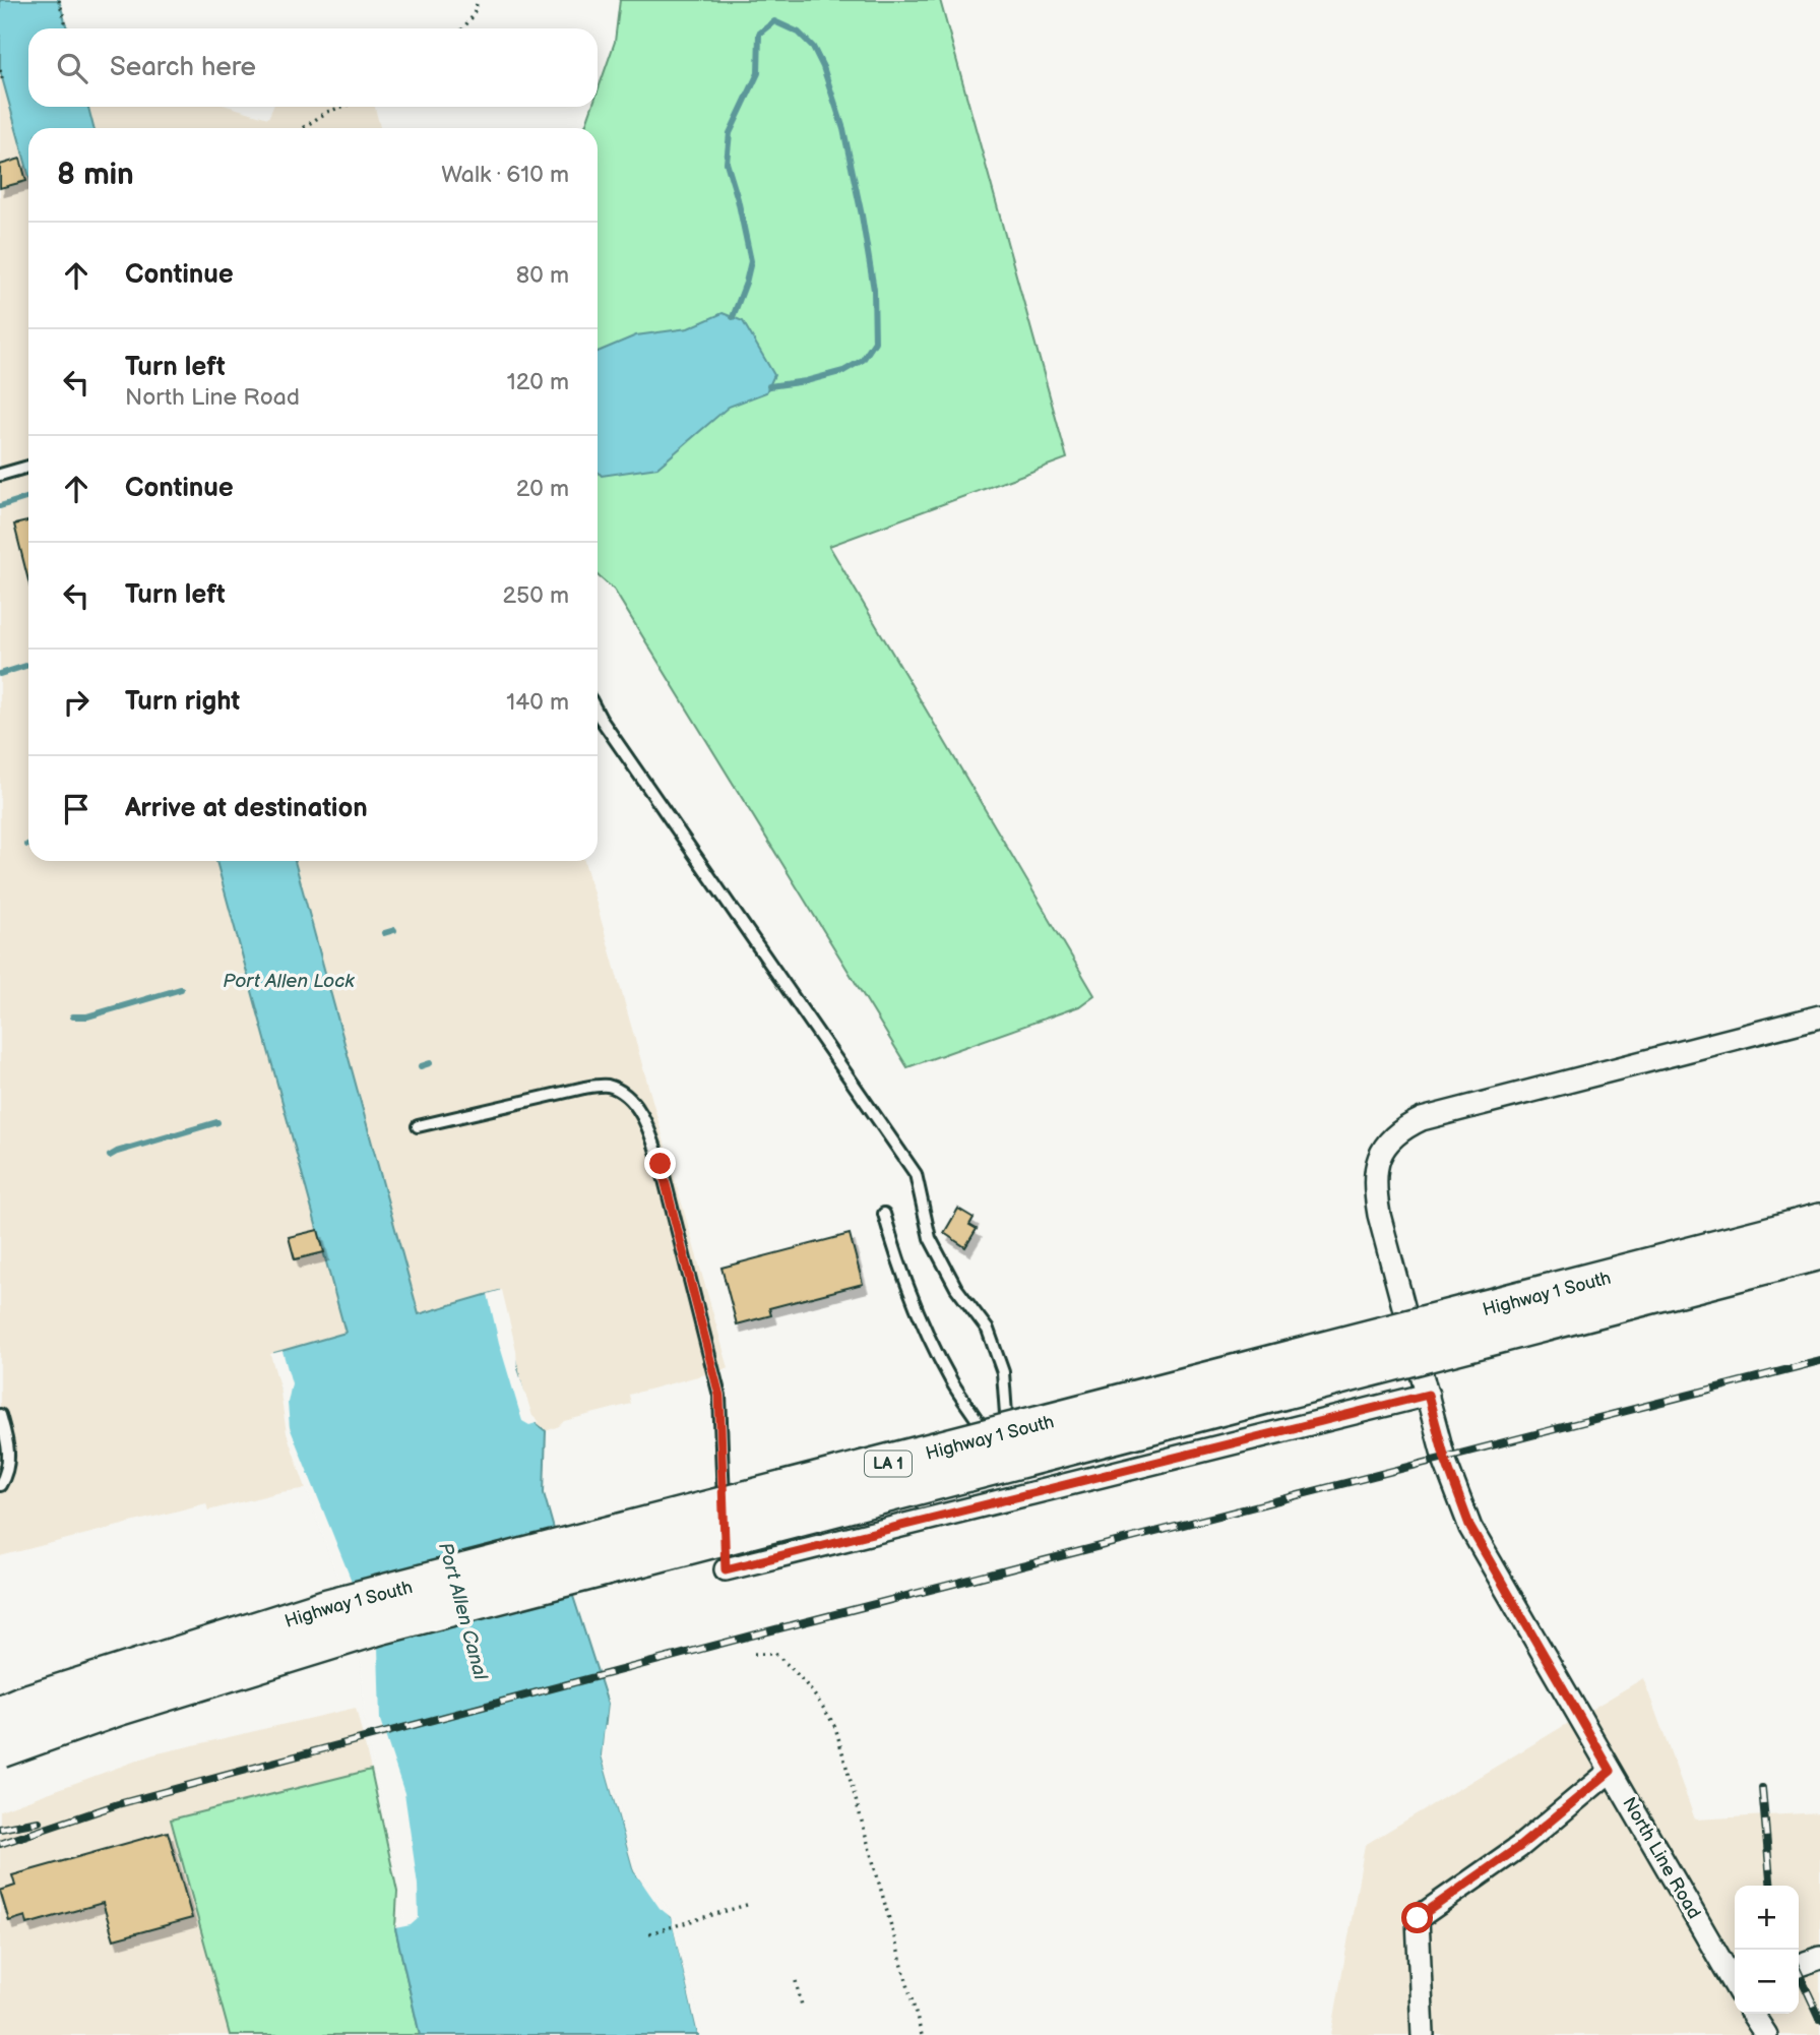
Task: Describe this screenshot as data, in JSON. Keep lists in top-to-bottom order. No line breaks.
{"streets":{"highway":["Highway 1 South","LA 1"],"street":["North Line Road"]},"water":["Port Allen Lock","Port Allen Canal"],"page":{"search":"Search here","heading":["8 min","Walk · 610 m"],"list":[["Continue","80 m"],["Turn left","North Line Road","120 m"],["Continue","20 m"],["Turn left","250 m"],["Turn right","140 m"],"Arrive at destination"],"map_buttons":["+","−"]}}
